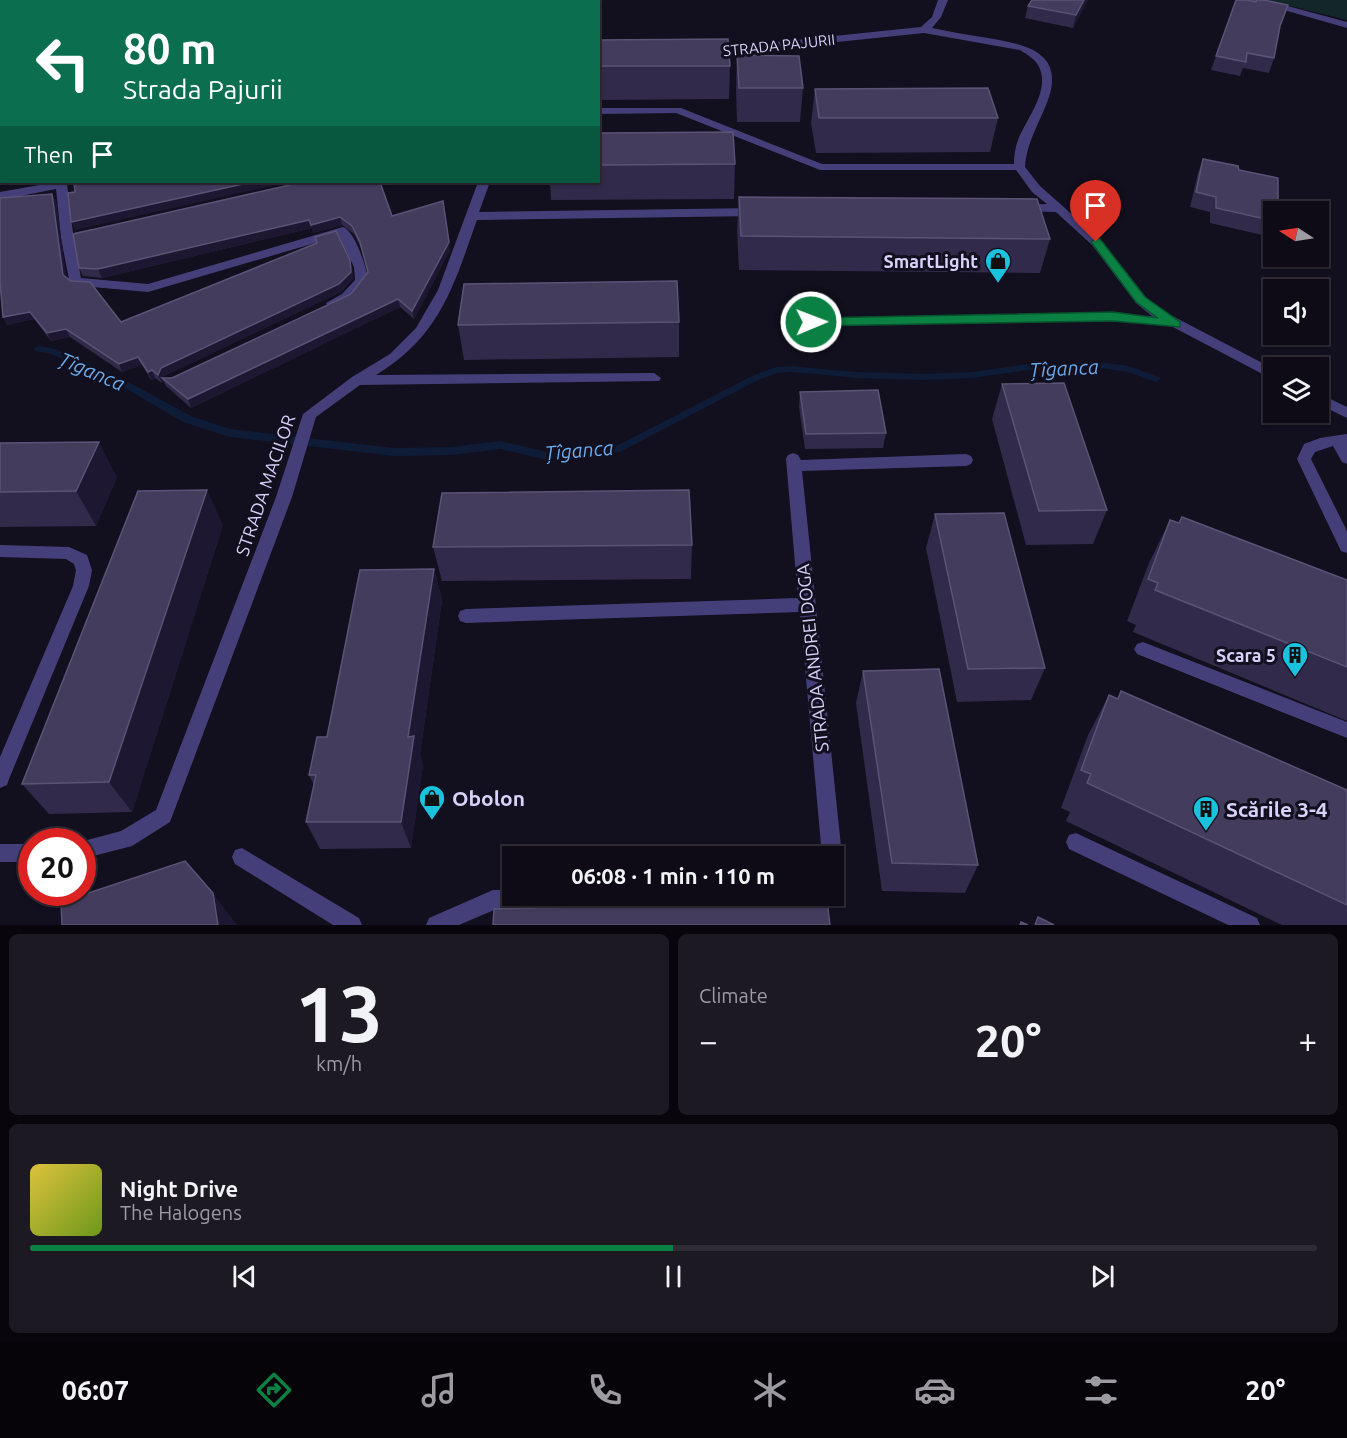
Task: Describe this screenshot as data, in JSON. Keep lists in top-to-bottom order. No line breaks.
{"streets":{"street":["STRADA PAJURII","STRADA MACILOR","STRADA ANDREI DOGA"]},"water":["Țîganca"],"places":{"shop":["SmartLight","Obolon"],"building":["Scara 5","Scările 3-4"]},"north":"left","page":{"turn":["80 m","Strada Pajurii"],"then":"Then","limit":"20","trip":"06:08 · 1 min · 110 m","tile":[["13","km/h"],"Climate"],"heat":["−","20°","+"],"song":["Night Drive","The Halogens"],"tabs":["06:07","20°"]}}
